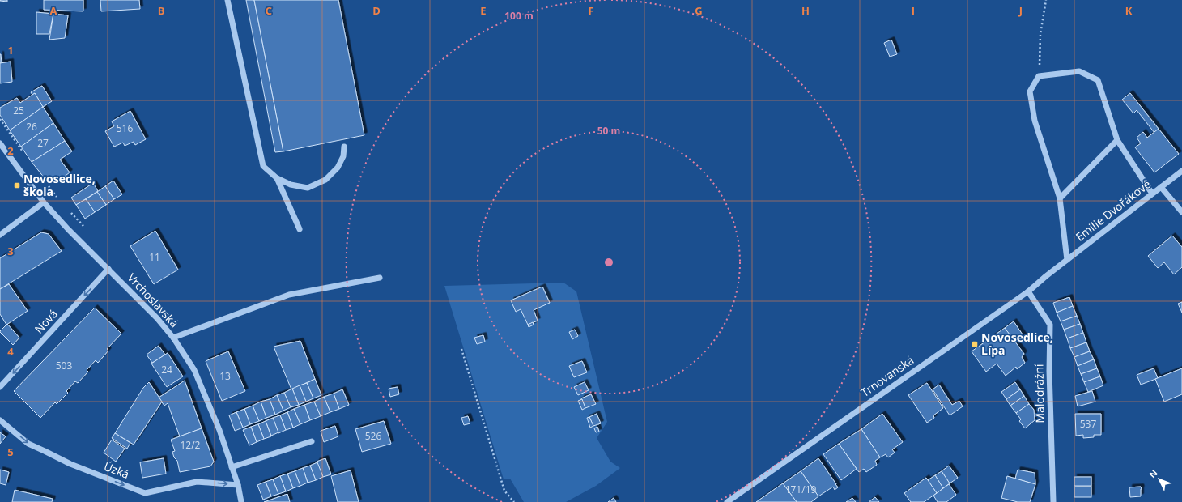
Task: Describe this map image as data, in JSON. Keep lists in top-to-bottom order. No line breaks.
{"streets":{"street":["Emilie Dvořákové","Vrchoslavská","Nová","Trnovanská","Malodrážní","Úzká"]},"crossings":[["Emilie Dvořákové","Trnovanská"],["Vrchoslavská","Nová"],["Vrchoslavská","Úzká"],["Trnovanská","Malodrážní"]],"one_way":["Nová","Úzká"],"places":{"transit":["Novosedlice, škola","Novosedlice, Lípa"]},"house_numbers":["25","26","516","27","11","503","24","13","537","526","12/2","171/19"],"north":"top left","grid":{"columns":["A","B","C","D","E","F","G","H","I","J","K"],"rows":["1","2","3","4","5"]},"rings":["100 m","50 m"]}
